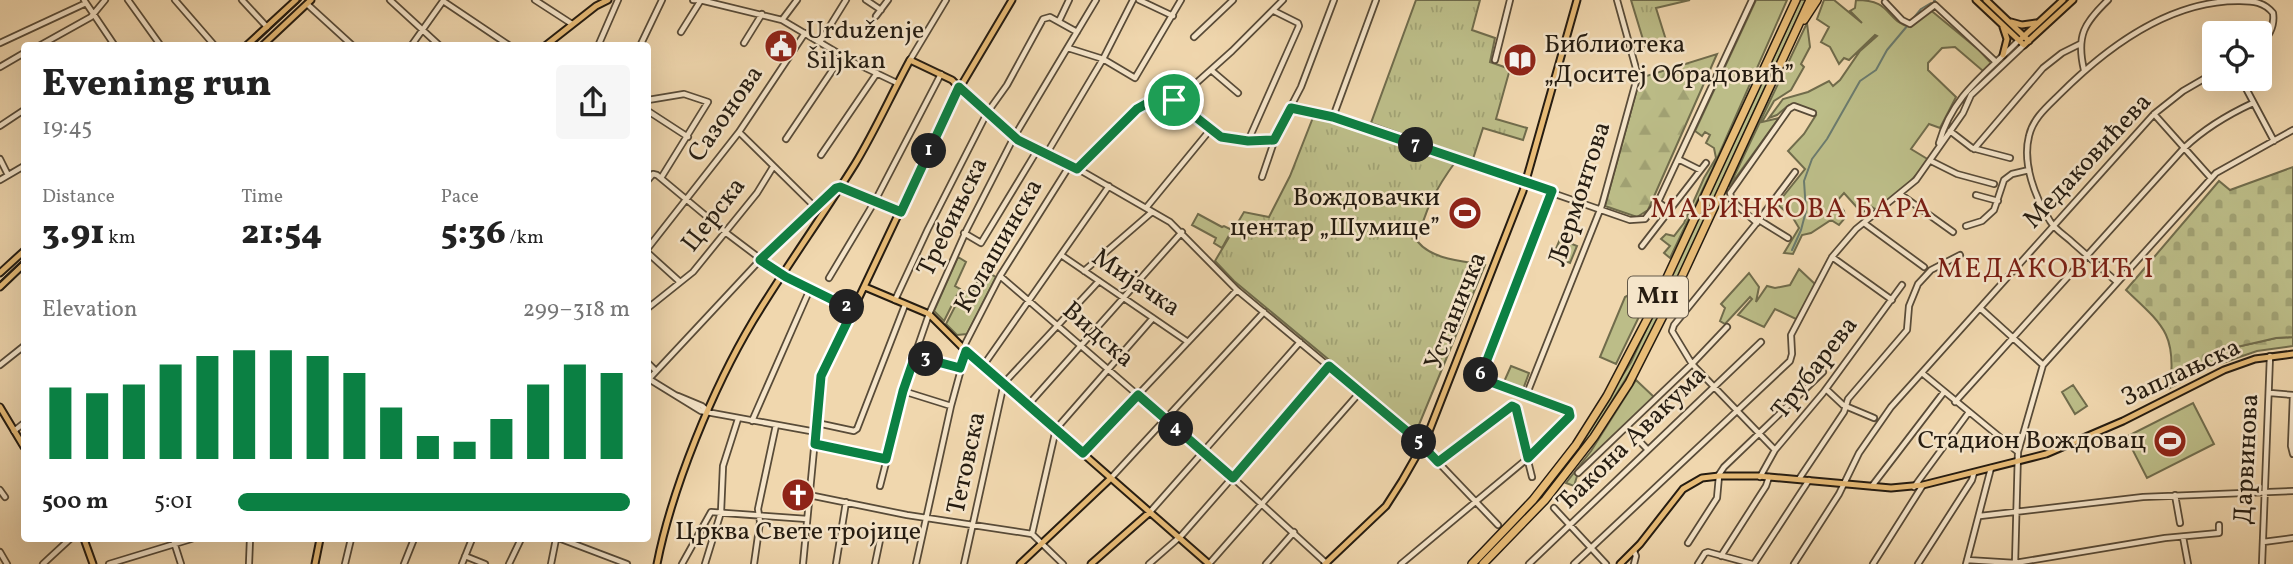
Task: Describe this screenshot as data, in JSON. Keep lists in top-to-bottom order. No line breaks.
{"streets":{"highway":["M11"],"main road":["Устаничка","Заплањска"],"street":["Сазонова","Медаковићева","Љермонтова","Церска","Требињска","Колашинска","Мијачка","Видска","Трубарева","Ђакона Авакума","Дарвинова","Тетовска"]},"crossings":[["Медаковићева","Заплањска"],["Љермонтова","Устаничка"],["Колашинска","Видска"],["Мијачка","Тетовска"],["Устаничка","Видска"],["Видска","Тетовска"],["Трубарева","Заплањска"],["Заплањска","Дарвинова"]],"districts":["МАРИНКОВА БАРА","МЕДАКОВИЋ I"],"places":{"public building":["Urduženje Šiljkan"],"library":["Библиотека „Доситеј Обрадовић”"],"sports":["Вождовачки центар „Шумице”","Стадион Вождовац"],"church":["Црква Свете тројице"]},"page":{"heading":["Evening run","19:45"],"pins":["7","1","2","3","6","4","5"],"stats":[["Distance","3.91 km"],["Time","21:54"],["Pace","5:36 /km"]],"chart":["Elevation","299–318 m"],"list":[{"name":"500 m","note":"5:01"}]}}
